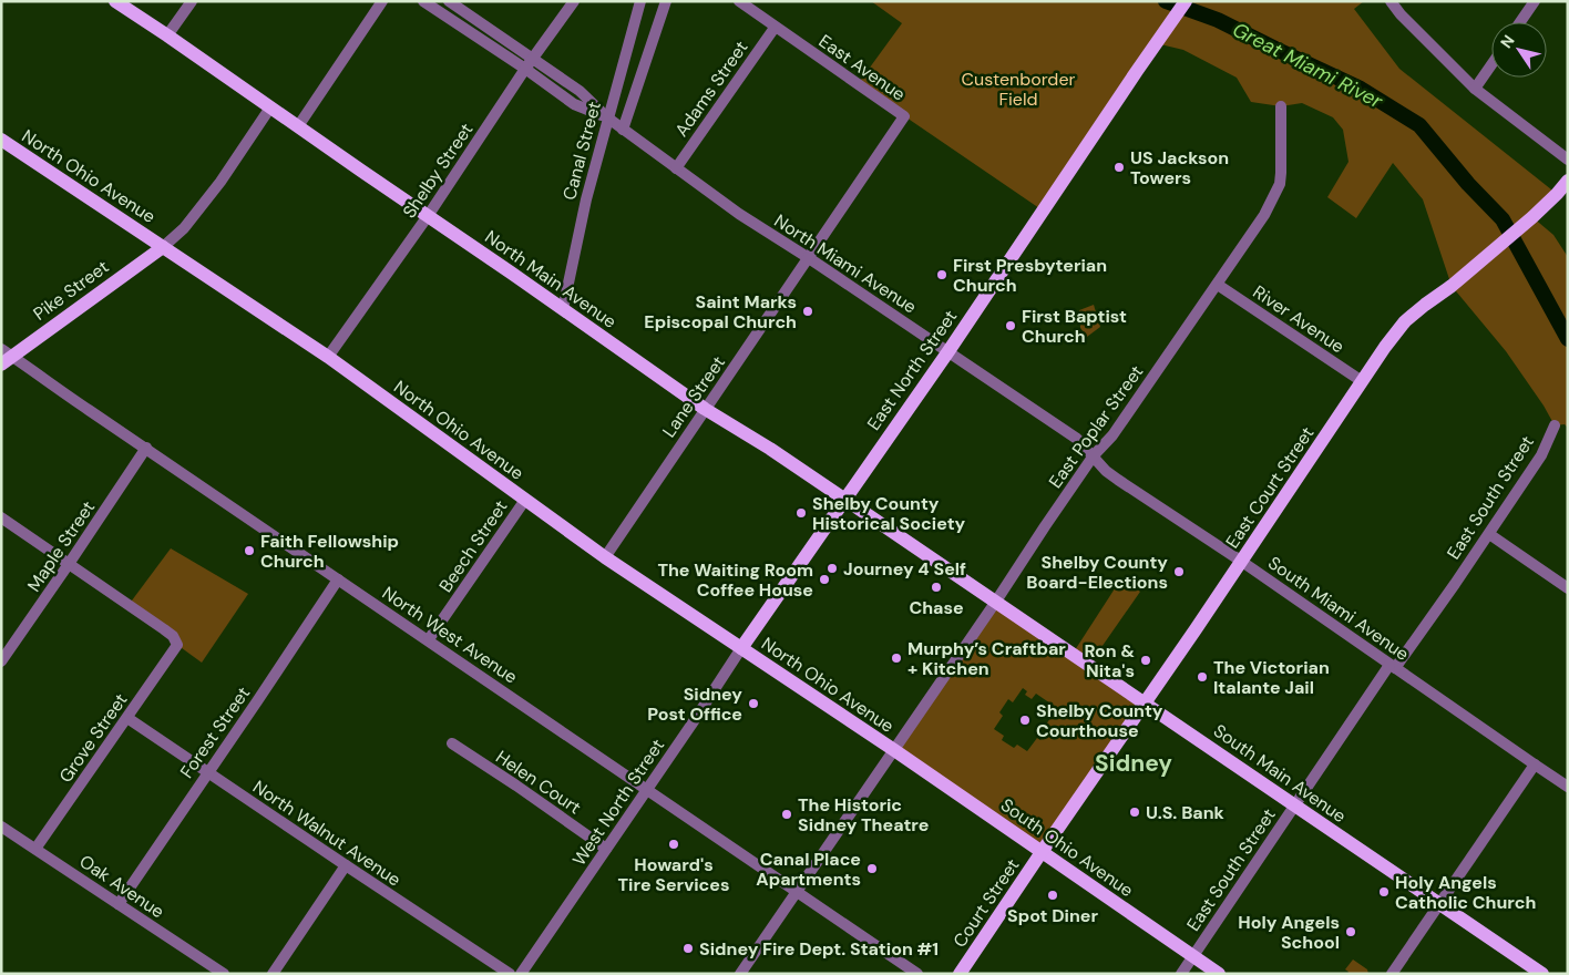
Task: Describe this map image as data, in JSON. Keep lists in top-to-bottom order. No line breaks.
{"streets":{"main road":["North Ohio Avenue","North Main Avenue","Pike Street","East North Street","East Court Street","South Main Avenue","South Ohio Avenue","Court Street"],"street":["East Avenue","Adams Street","Canal Street","Shelby Street","North Miami Avenue","River Avenue","Lane Street","East Poplar Street","East South Street","Maple Street","Beech Street","South Miami Avenue","North West Avenue","Forest Street","Grove Street","Helen Court","West North Street","North Walnut Avenue","Oak Avenue"]},"crossings":[["East Avenue","Adams Street"],["East Avenue","Lane Street"],["Adams Street","North Miami Avenue"],["Canal Street","North Miami Avenue"],["Canal Street","North Main Avenue"],["Shelby Street","North Ohio Avenue"],["Shelby Street","North Miami Avenue"],["Shelby Street","North Main Avenue"],["North Ohio Avenue","Pike Street"],["North Ohio Avenue","East North Street"],["North Ohio Avenue","Lane Street"],["North Ohio Avenue","East Poplar Street"],["North Ohio Avenue","Beech Street"],["North Ohio Avenue","West North Street"],["North Ohio Avenue","South Ohio Avenue"],["North Miami Avenue","East North Street"],["North Miami Avenue","Lane Street"],["North Miami Avenue","East Poplar Street"],["North Miami Avenue","South Miami Avenue"],["North Main Avenue","East North Street"],["North Main Avenue","Lane Street"],["North Main Avenue","East Poplar Street"],["North Main Avenue","South Main Avenue"],["Pike Street","North West Avenue"],["River Avenue","East Poplar Street"],["River Avenue","East Court Street"],["East North Street","West North Street"],["East Poplar Street","South Miami Avenue"],["East Poplar Street","North West Avenue"],["East Poplar Street","South Main Avenue"],["East Poplar Street","South Ohio Avenue"],["East Court Street","South Miami Avenue"],["East Court Street","South Main Avenue"],["East Court Street","South Ohio Avenue"],["East Court Street","Court Street"],["East South Street","South Miami Avenue"],["East South Street","South Main Avenue"],["East South Street","South Ohio Avenue"],["Maple Street","North West Avenue"],["Maple Street","Grove Street"],["Beech Street","North West Avenue"],["North West Avenue","Forest Street"],["North West Avenue","West North Street"],["Forest Street","North Walnut Avenue"],["Forest Street","Oak Avenue"],["Grove Street","North Walnut Avenue"],["Grove Street","Oak Avenue"],["Helen Court","West North Street"],["South Ohio Avenue","Court Street"]],"districts":["Sidney"],"water":["Great Miami River"],"parks":["Custenborder Field"],"places":["US Jackson Towers","First Presbyterian Church","Saint Marks Episcopal Church","First Baptist Church","Shelby County Historical Society","Faith Fellowship Church","Journey 4 Self","Shelby County Board-Elections","The Waiting Room Coffee House","Chase","Murphy’s Craftbar + Kitchen","Ron & Nita's","The Victorian Italante Jail","Sidney Post Office","Shelby County Courthouse","U.S. Bank","The Historic Sidney Theatre","Howard's Tire Services","Canal Place Apartments","Holy Angels Catholic Church","Spot Diner","Holy Angels School","Sidney Fire Dept. Station #1"],"north":"top left"}
